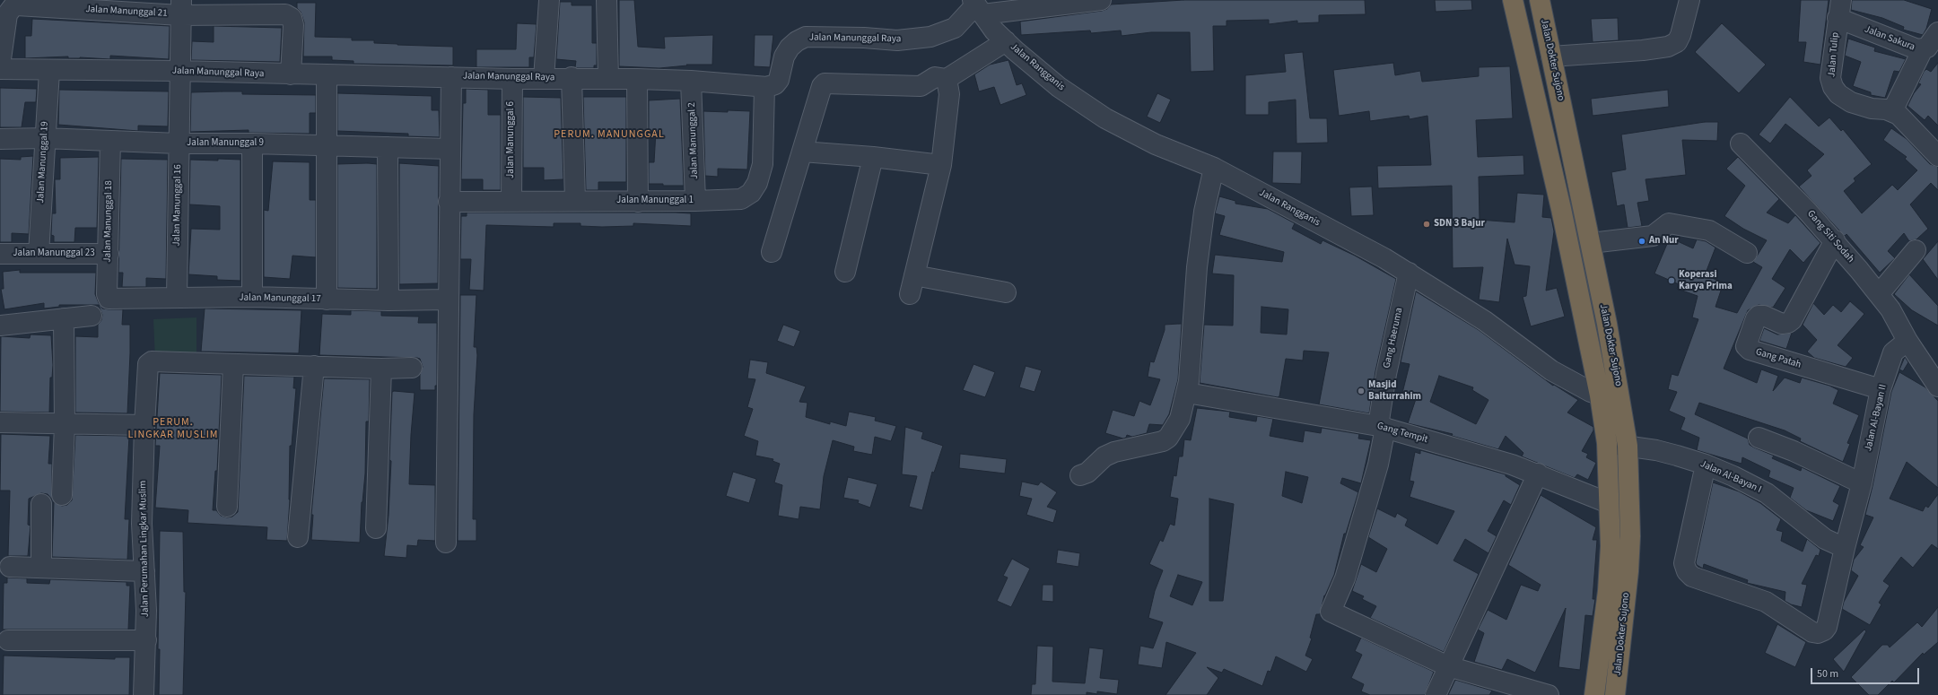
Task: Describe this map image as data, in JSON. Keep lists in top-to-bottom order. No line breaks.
{"streets":{"highway":["Jalan Dokter Sujono"],"street":["Jalan Manunggal 21","Jalan Manunggal Raya","Jalan Sakura","Jalan Tulip","Jalan Rangganis","Jalan Manunggal 6","Jalan Manunggal 2","Jalan Manunggal 9","Jalan Manunggal 19","Jalan Manunggal 1","Jalan Manunggal 16","Jalan Manunggal 18","Gang Siti Sodah","Jalan Manunggal 23","Jalan Manunggal 17","Gang Haeruma","Gang Patah","Jalan Al-Bayan II","Gang Tempit","Jalan Al-Bayan I","Jalan Perumahan Lingkar Muslim"]},"crossings":[["Jalan Manunggal 21","Jalan Manunggal Raya"],["Jalan Manunggal 21","Jalan Manunggal 16"],["Jalan Manunggal Raya","Jalan Rangganis"],["Jalan Manunggal Raya","Jalan Manunggal 6"],["Jalan Manunggal Raya","Jalan Manunggal 2"],["Jalan Manunggal Raya","Jalan Manunggal 19"],["Jalan Manunggal Raya","Jalan Manunggal 1"],["Jalan Manunggal Raya","Jalan Manunggal 16"],["Jalan Sakura","Jalan Tulip"],["Jalan Dokter Sujono","Jalan Rangganis"],["Jalan Dokter Sujono","Jalan Al-Bayan I"],["Jalan Rangganis","Gang Haeruma"],["Jalan Manunggal 6","Jalan Manunggal 1"],["Jalan Manunggal 2","Jalan Manunggal 1"],["Jalan Manunggal 9","Jalan Manunggal 19"],["Jalan Manunggal 9","Jalan Manunggal 16"],["Jalan Manunggal 9","Jalan Manunggal 18"],["Jalan Manunggal 19","Jalan Manunggal 23"],["Jalan Manunggal 16","Jalan Manunggal 17"],["Jalan Manunggal 18","Jalan Manunggal 23"],["Jalan Manunggal 18","Jalan Manunggal 17"],["Gang Siti Sodah","Gang Patah"],["Gang Siti Sodah","Jalan Al-Bayan II"],["Gang Haeruma","Gang Tempit"],["Gang Patah","Jalan Al-Bayan II"],["Jalan Al-Bayan II","Jalan Al-Bayan I"]],"districts":["PERUM. MANUNGGAL","PERUM. LINGKAR MUSLIM"],"places":["SDN 3 Bajur","An Nur","Koperasi Karya Prima","Masjid Baiturrahim"],"scale_bar":"50 m"}
